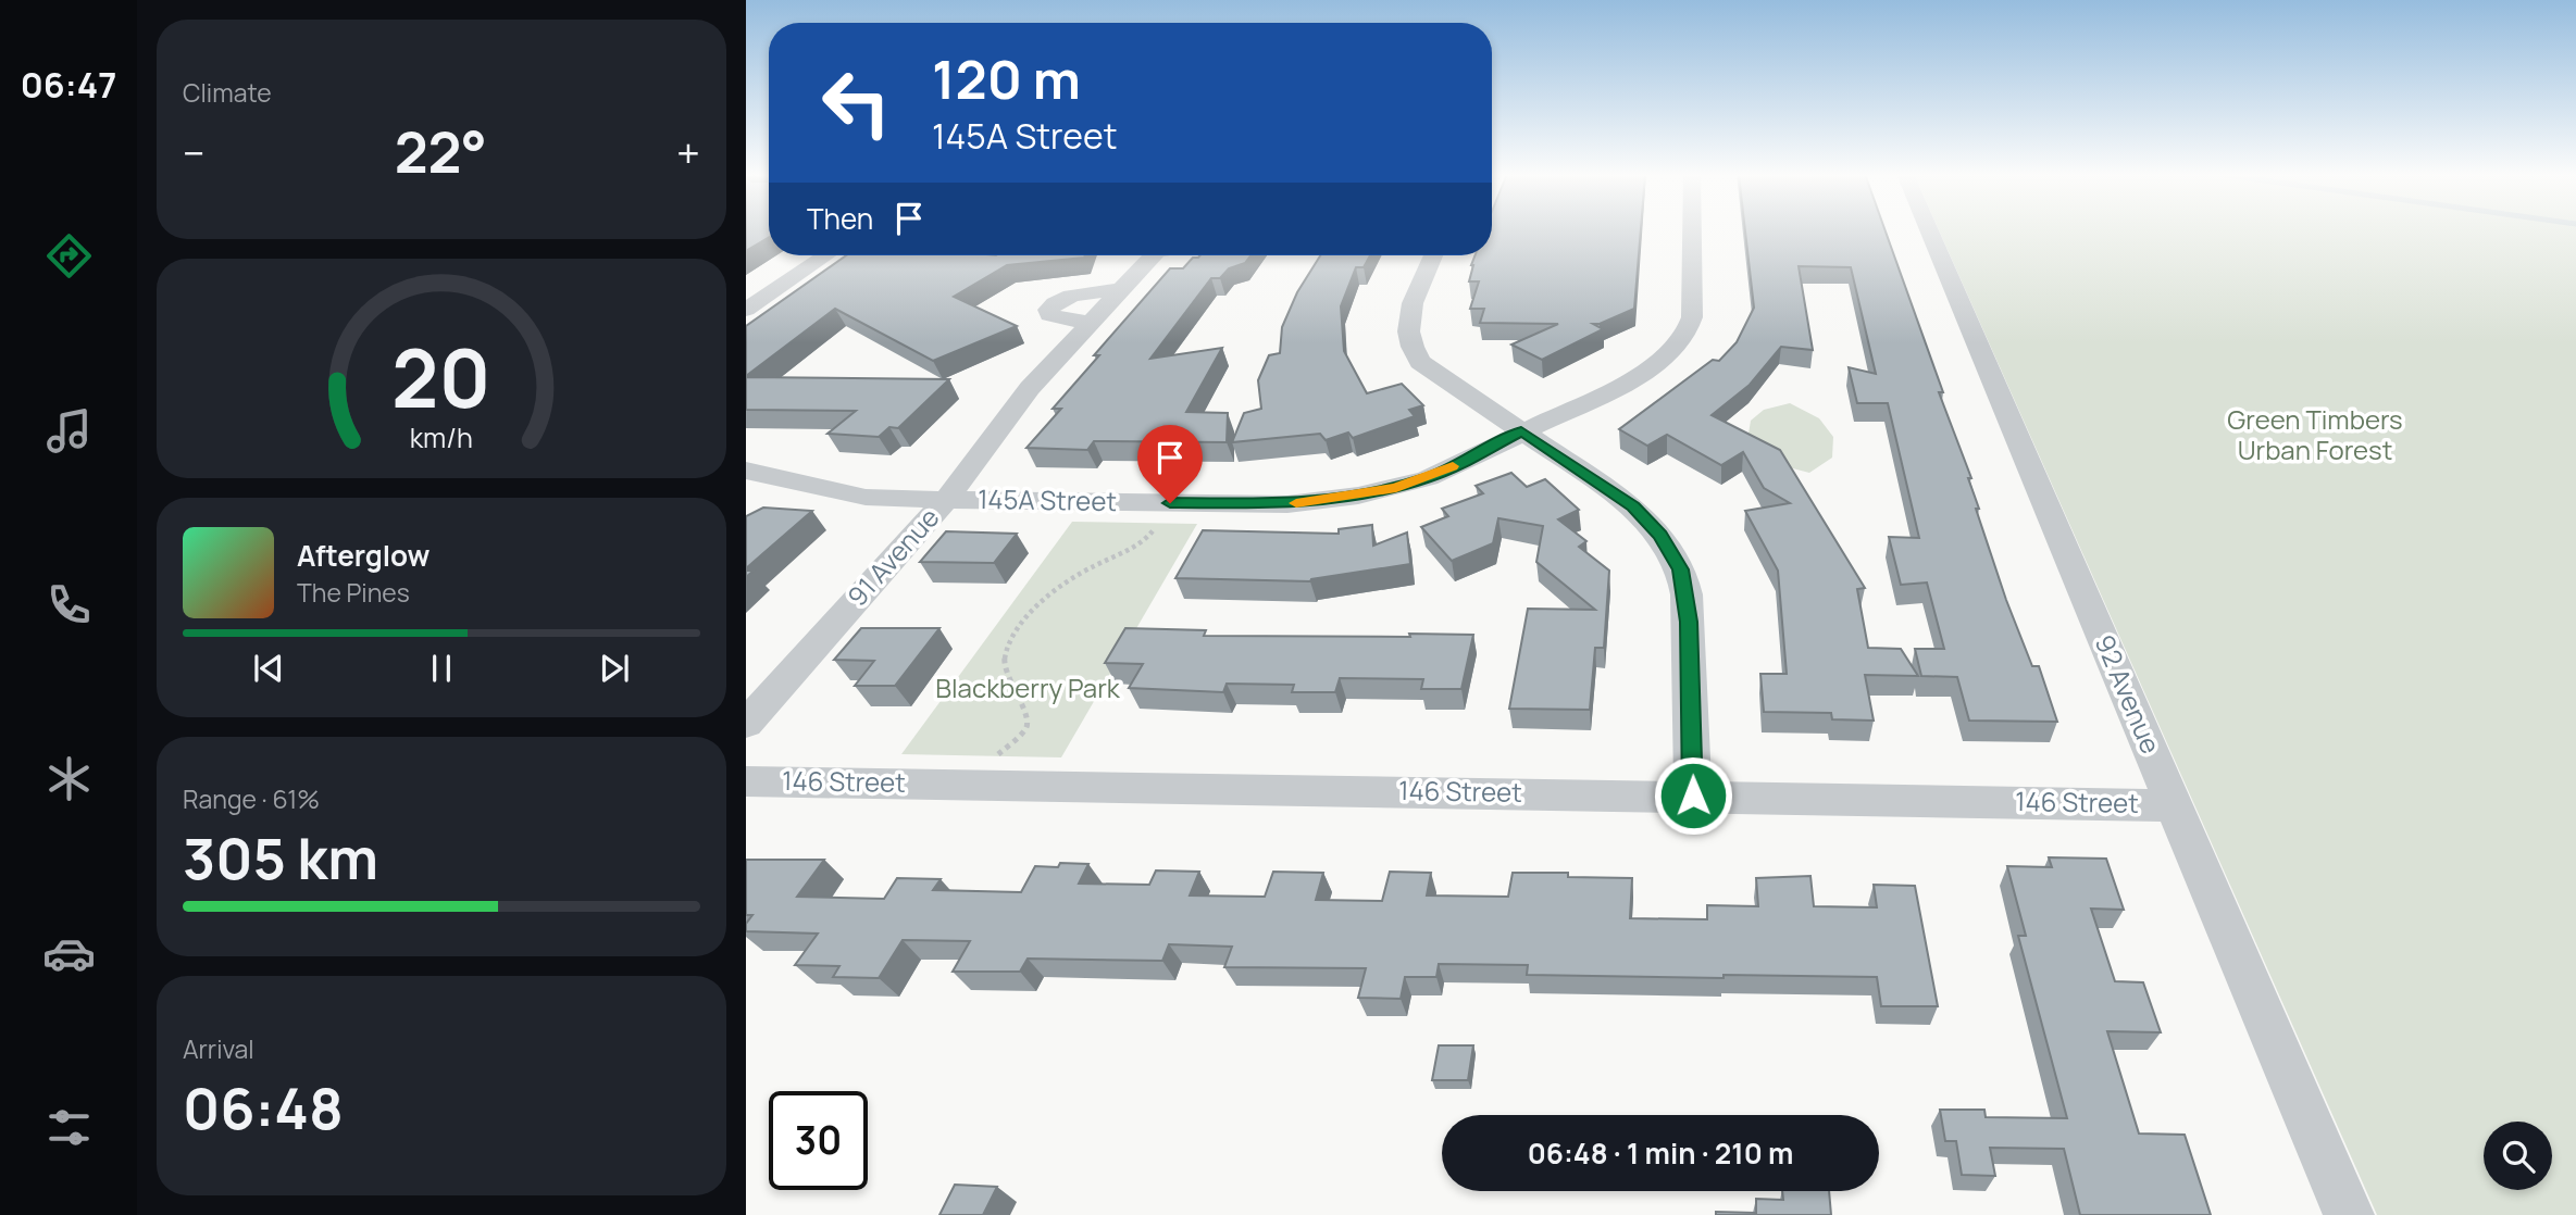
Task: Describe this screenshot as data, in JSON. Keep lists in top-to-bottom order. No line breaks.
{"streets":{"street":["145A Street","91 Avenue","92 Avenue","146 Street"]},"crossings":[["145A Street","91 Avenue"],["92 Avenue","146 Street"]],"parks":["Green Timbers Urban Forest","Blackberry Park"],"page":{"tabs":"06:47","tile":["Climate",["Range · 61%","305 km"],["Arrival","06:48"]],"turn":["120 m","145A Street"],"heat":["−","22°","+"],"then":"Then","song":["Afterglow","The Pines"],"limit":"30","trip":"06:48 · 1 min · 210 m","gauge":["20","km/h"]}}
